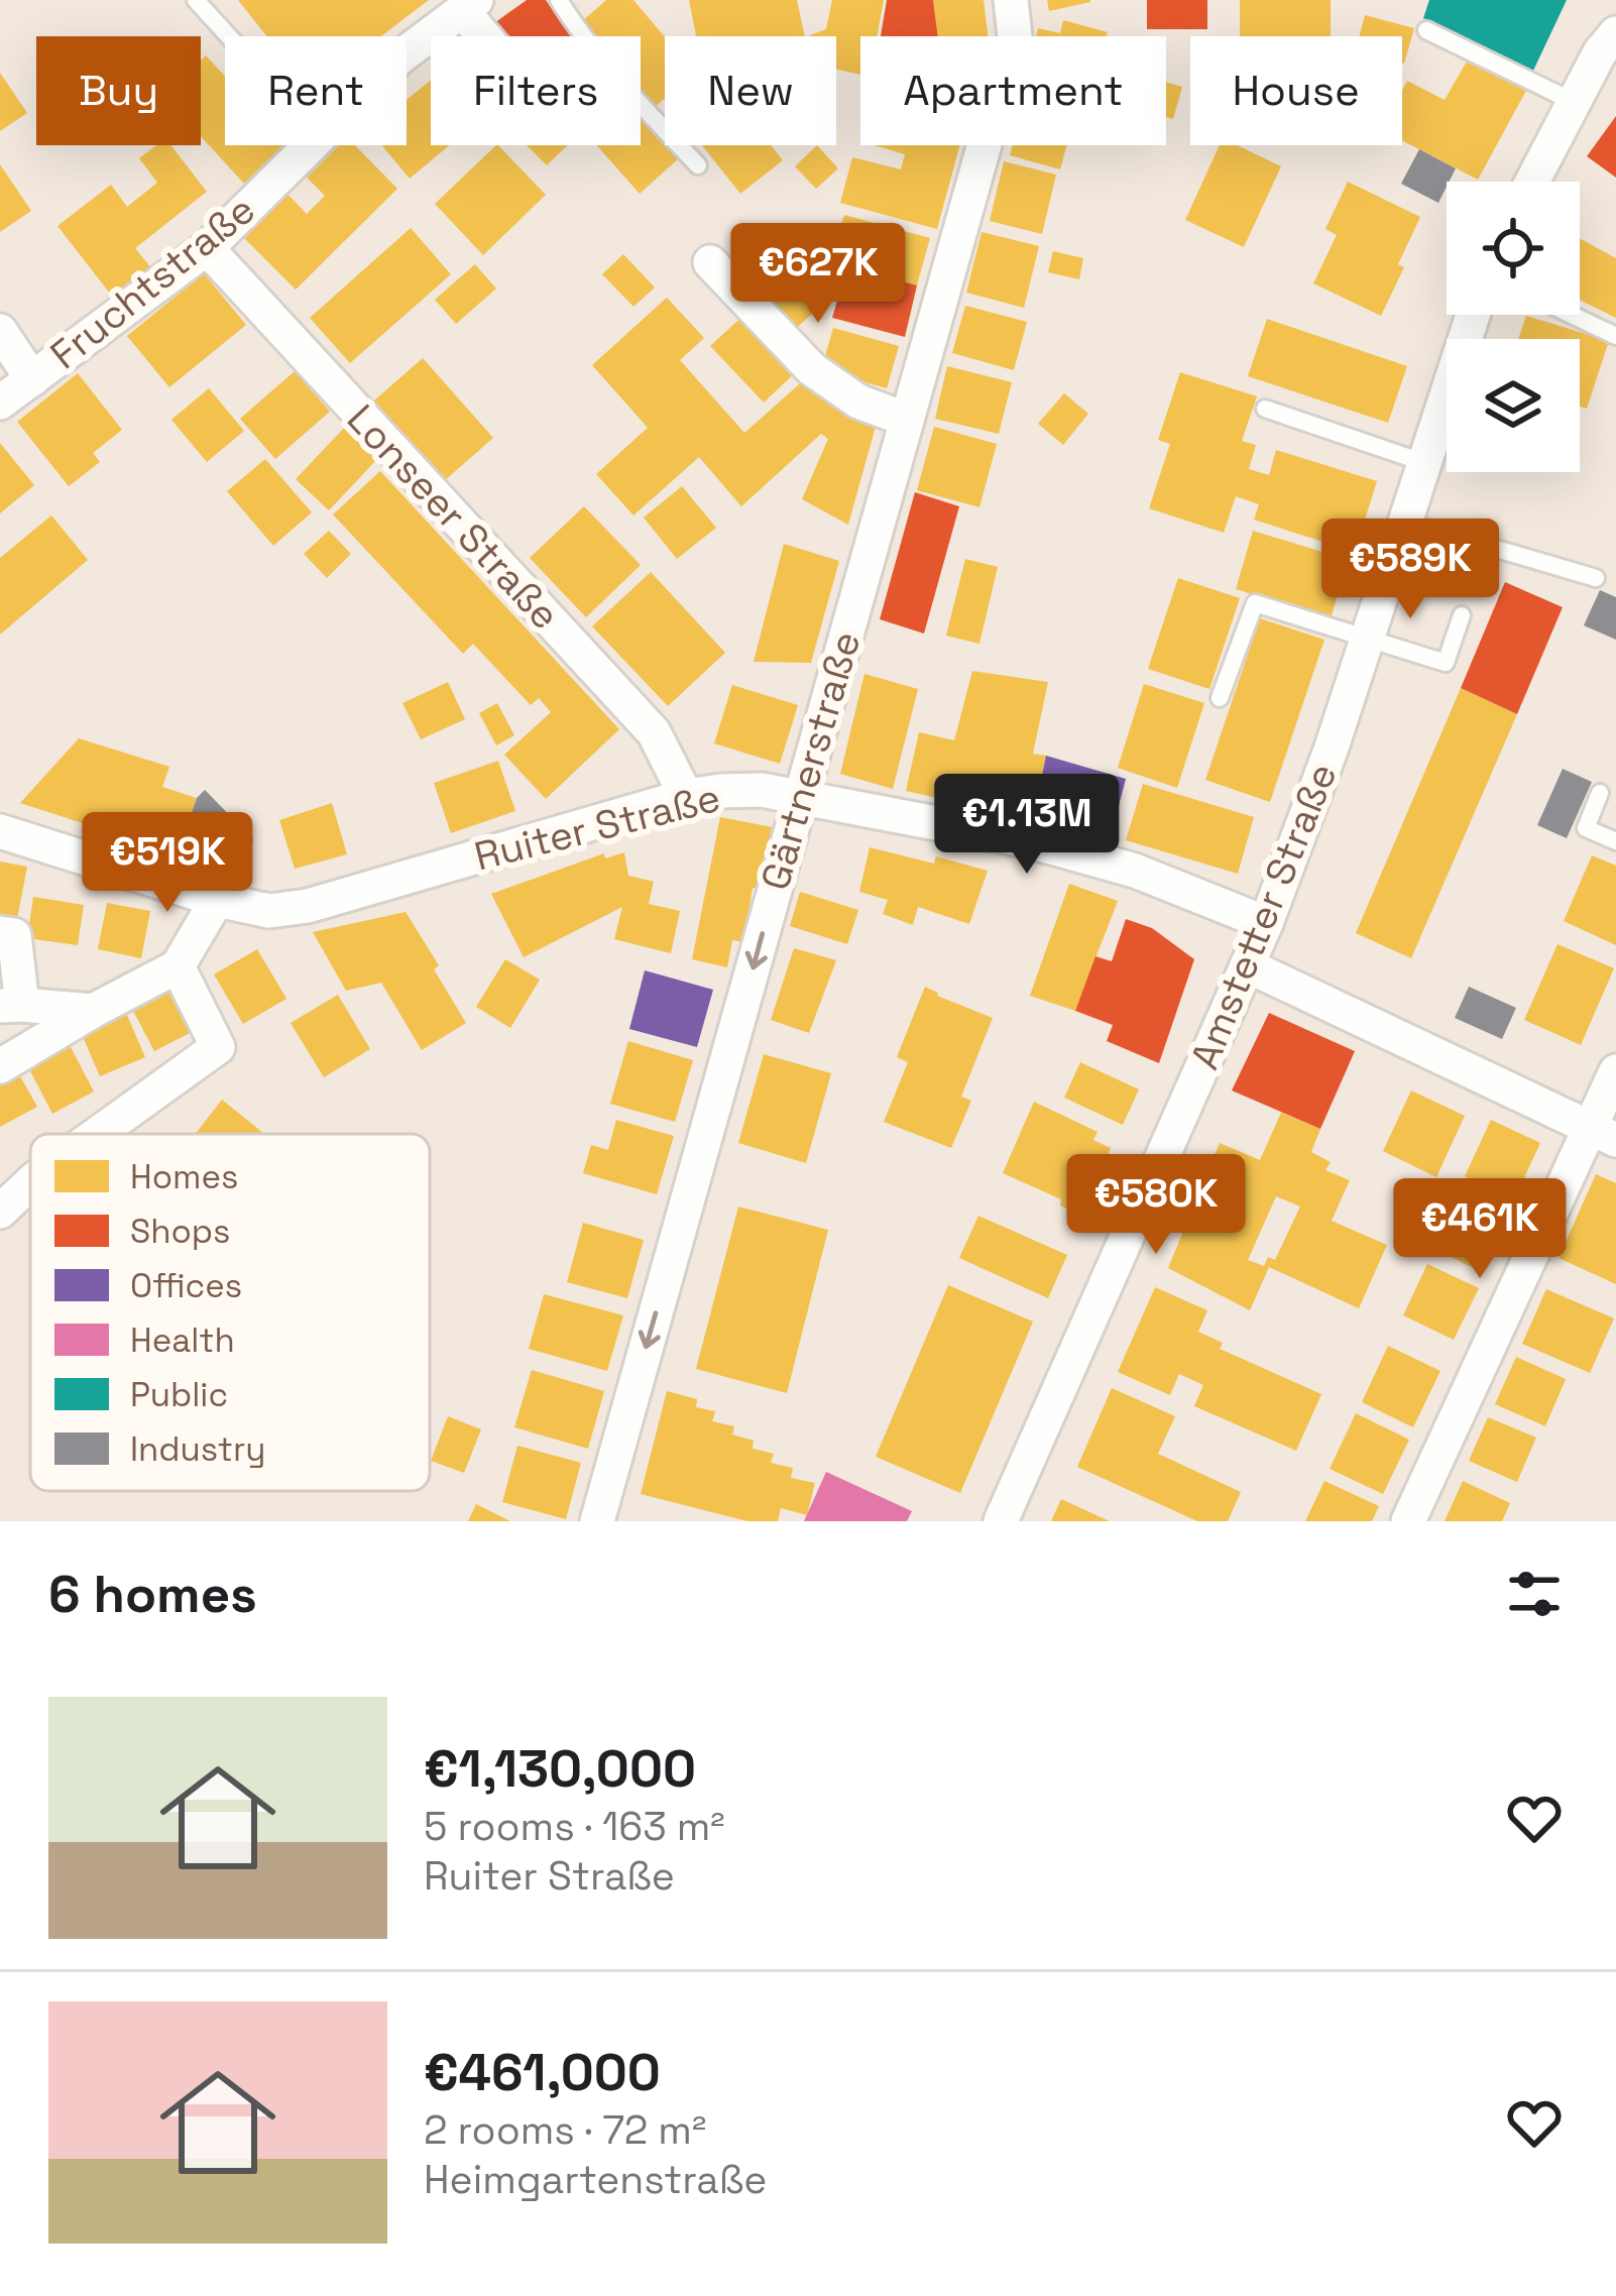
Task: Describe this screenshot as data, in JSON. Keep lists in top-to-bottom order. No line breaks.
{"streets":{"street":["Fruchtstraße","Lonseer Straße","Gärtnerstraße","Ruiter Straße","Amstetter Straße"]},"crossings":[["Fruchtstraße","Lonseer Straße"],["Lonseer Straße","Ruiter Straße"],["Gärtnerstraße","Ruiter Straße"],["Ruiter Straße","Amstetter Straße"]],"one_way":["Gärtnerstraße"],"legend":["Homes","Shops","Offices","Health","Public","Industry"],"page":{"chip":["Buy","Rent","Filters","New","Apartment","House"],"price":["€627K","€589K","€1.13M","€519K","€580K","€461K"],"heading":"6 homes","list":[{"name":"€1,130,000","note":"5 rooms · 163 m² · Ruiter Straße"},{"name":"€461,000","note":"2 rooms · 72 m² · Heimgartenstraße"}]}}
